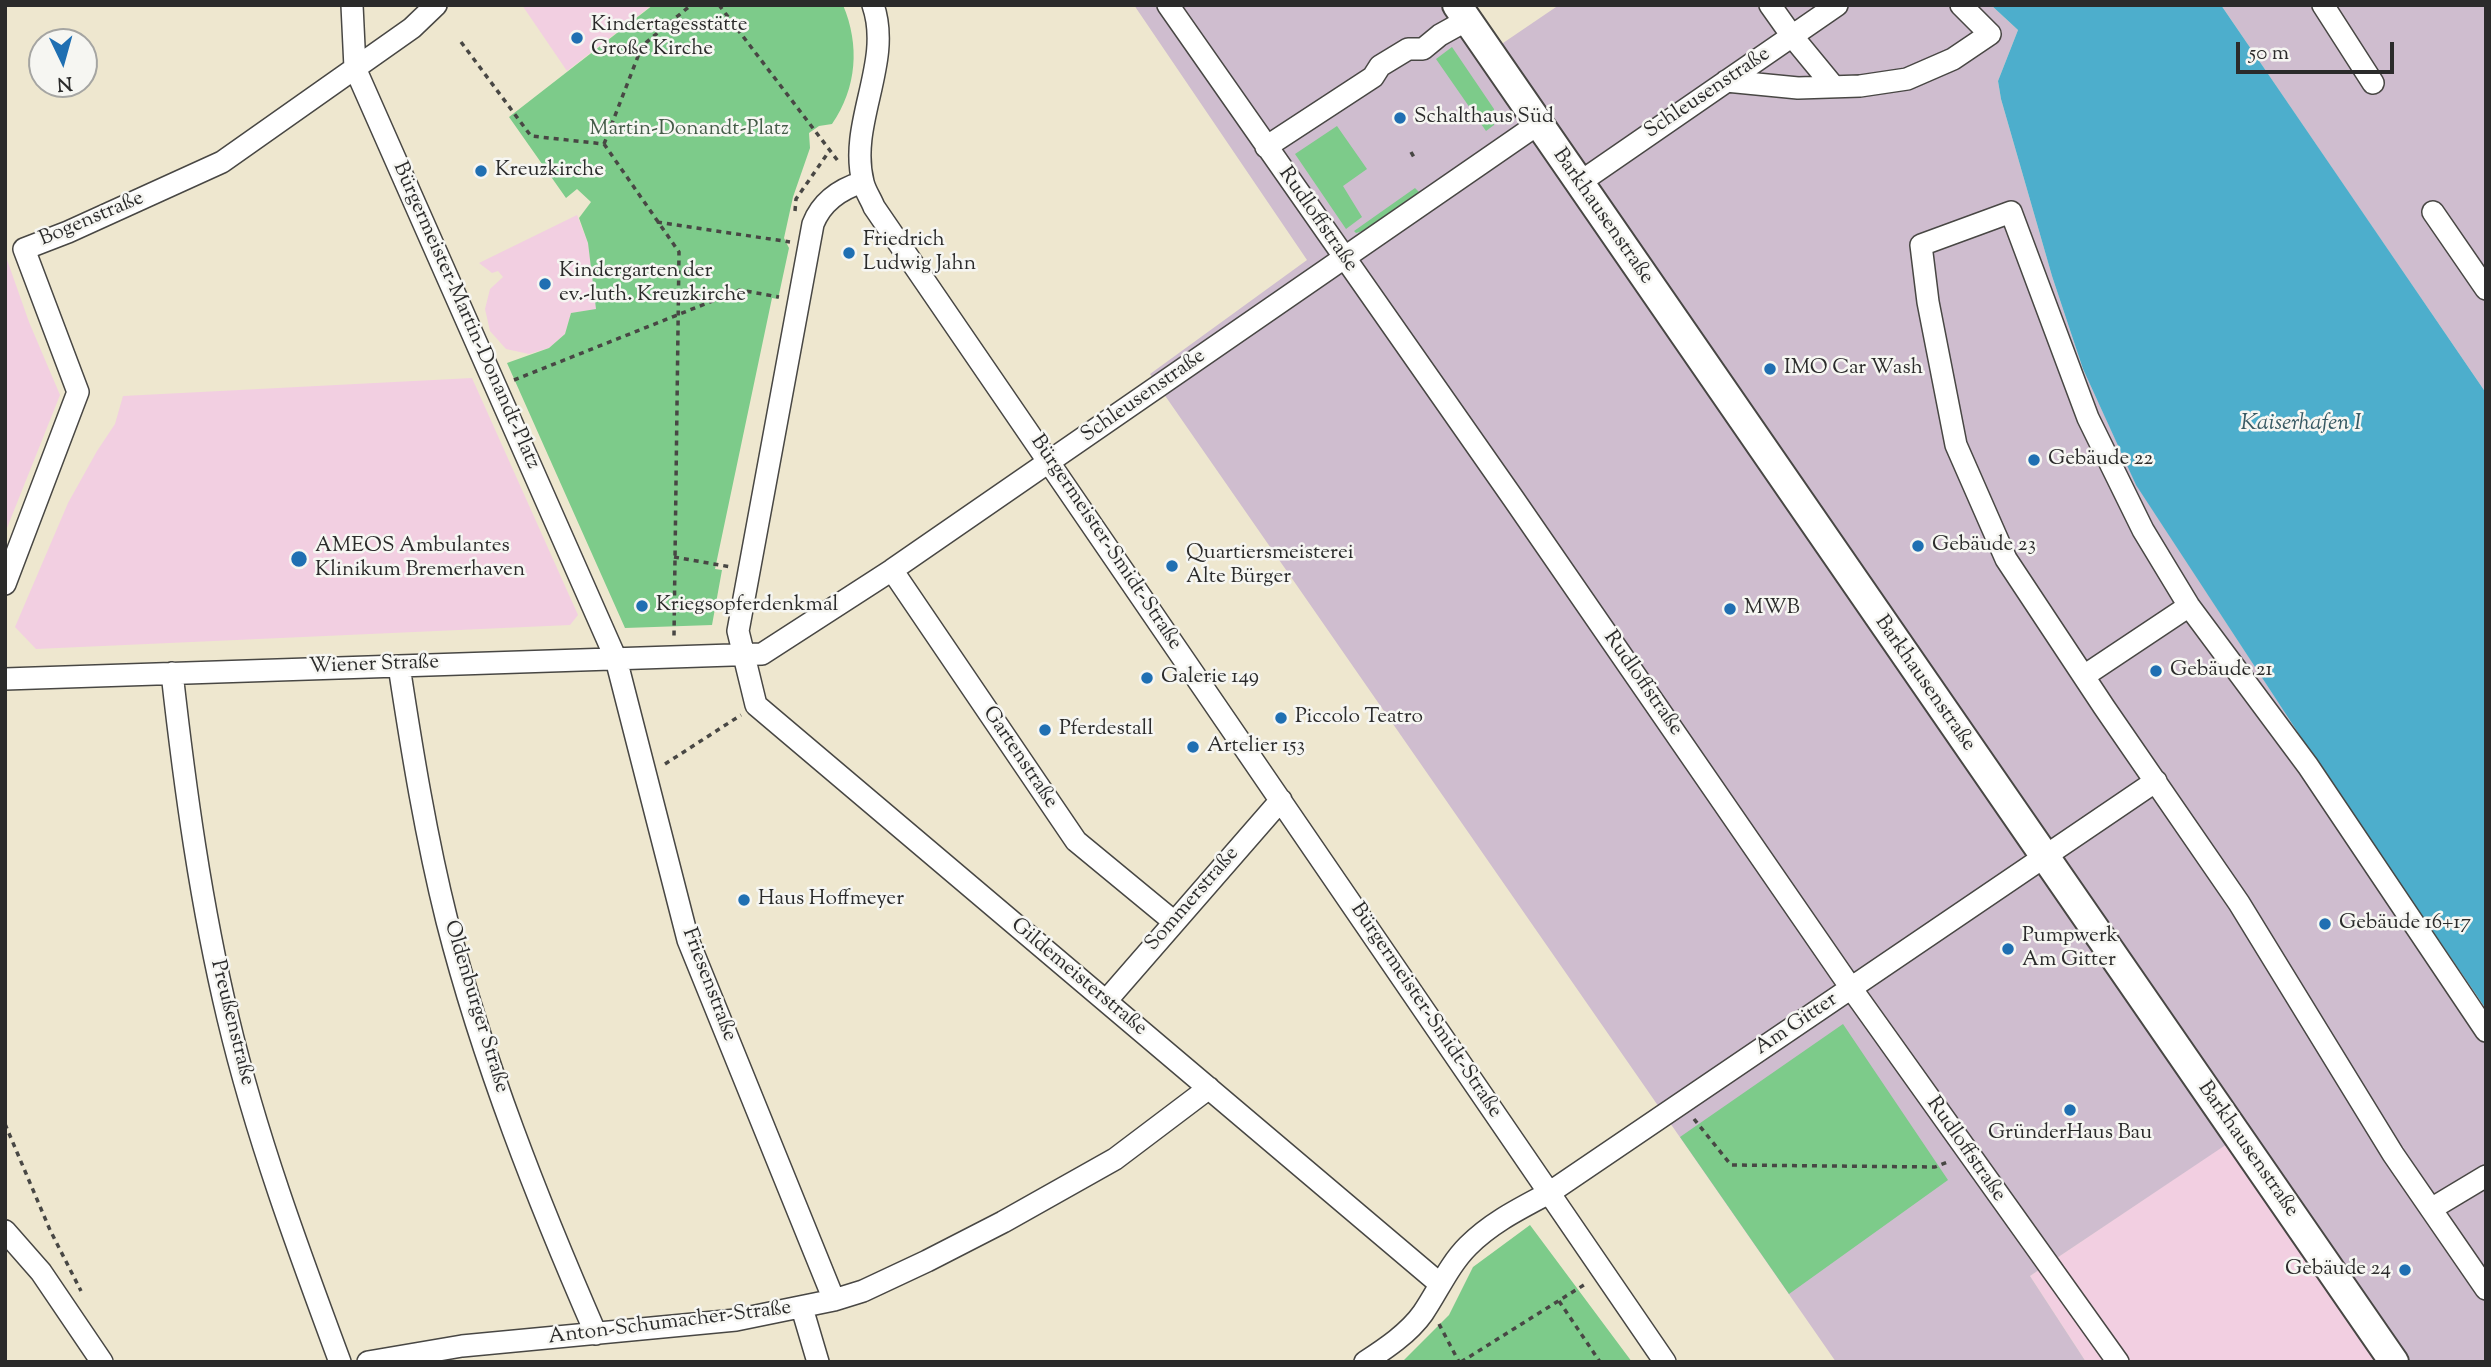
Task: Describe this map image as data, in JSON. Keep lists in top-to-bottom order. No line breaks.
{"streets":{"main road":["Barkhausenstraße"],"street":["Schleusenstraße","Bogenstraße","Rudloffstraße","Bürgermeister-Martin-Donandt-Platz","Bürgermeister-Smidt-Straße","Wiener Straße","Gartenstraße","Sommerstraße","Gildemeisterstraße","Friesenstraße","Oldenburger Straße","Preußenstraße","Am Gitter","Anton-Schumacher-Straße"]},"crossings":[["Schleusenstraße","Barkhausenstraße"],["Schleusenstraße","Rudloffstraße"],["Schleusenstraße","Bürgermeister-Smidt-Straße"],["Schleusenstraße","Wiener Straße"],["Schleusenstraße","Gartenstraße"],["Barkhausenstraße","Am Gitter"],["Bogenstraße","Bürgermeister-Martin-Donandt-Platz"],["Rudloffstraße","Am Gitter"],["Bürgermeister-Martin-Donandt-Platz","Wiener Straße"],["Bürgermeister-Martin-Donandt-Platz","Friesenstraße"],["Bürgermeister-Smidt-Straße","Sommerstraße"],["Bürgermeister-Smidt-Straße","Am Gitter"],["Wiener Straße","Friesenstraße"],["Wiener Straße","Oldenburger Straße"],["Wiener Straße","Preußenstraße"],["Gartenstraße","Sommerstraße"],["Sommerstraße","Gildemeisterstraße"],["Gildemeisterstraße","Am Gitter"],["Gildemeisterstraße","Anton-Schumacher-Straße"],["Friesenstraße","Anton-Schumacher-Straße"],["Oldenburger Straße","Anton-Schumacher-Straße"]],"water":["Kaiserhafen I"],"parks":["Martin-Donandt-Platz"],"places":["Kindertagesstätte Große Kirche","Schalthaus Süd","Kreuzkirche","Friedrich Ludwig Jahn","Kindergarten der ev.-luth. Kreuzkirche","IMO Car Wash","Gebäude 22","Gebäude 23","AMEOS Ambulantes Klinikum Bremerhaven","Quartiersmeisterei Alte Bürger","Kriegsopferdenkmal","MWB","Gebäude 21","Galerie 149","Piccolo Teatro","Pferdestall","Artelier 153","Haus Hoffmeyer","Gebäude 16+17","Pumpwerk Am Gitter","GründerHaus Bau","Gebäude 24"],"scale_bar":"50 m","north":"bottom"}
